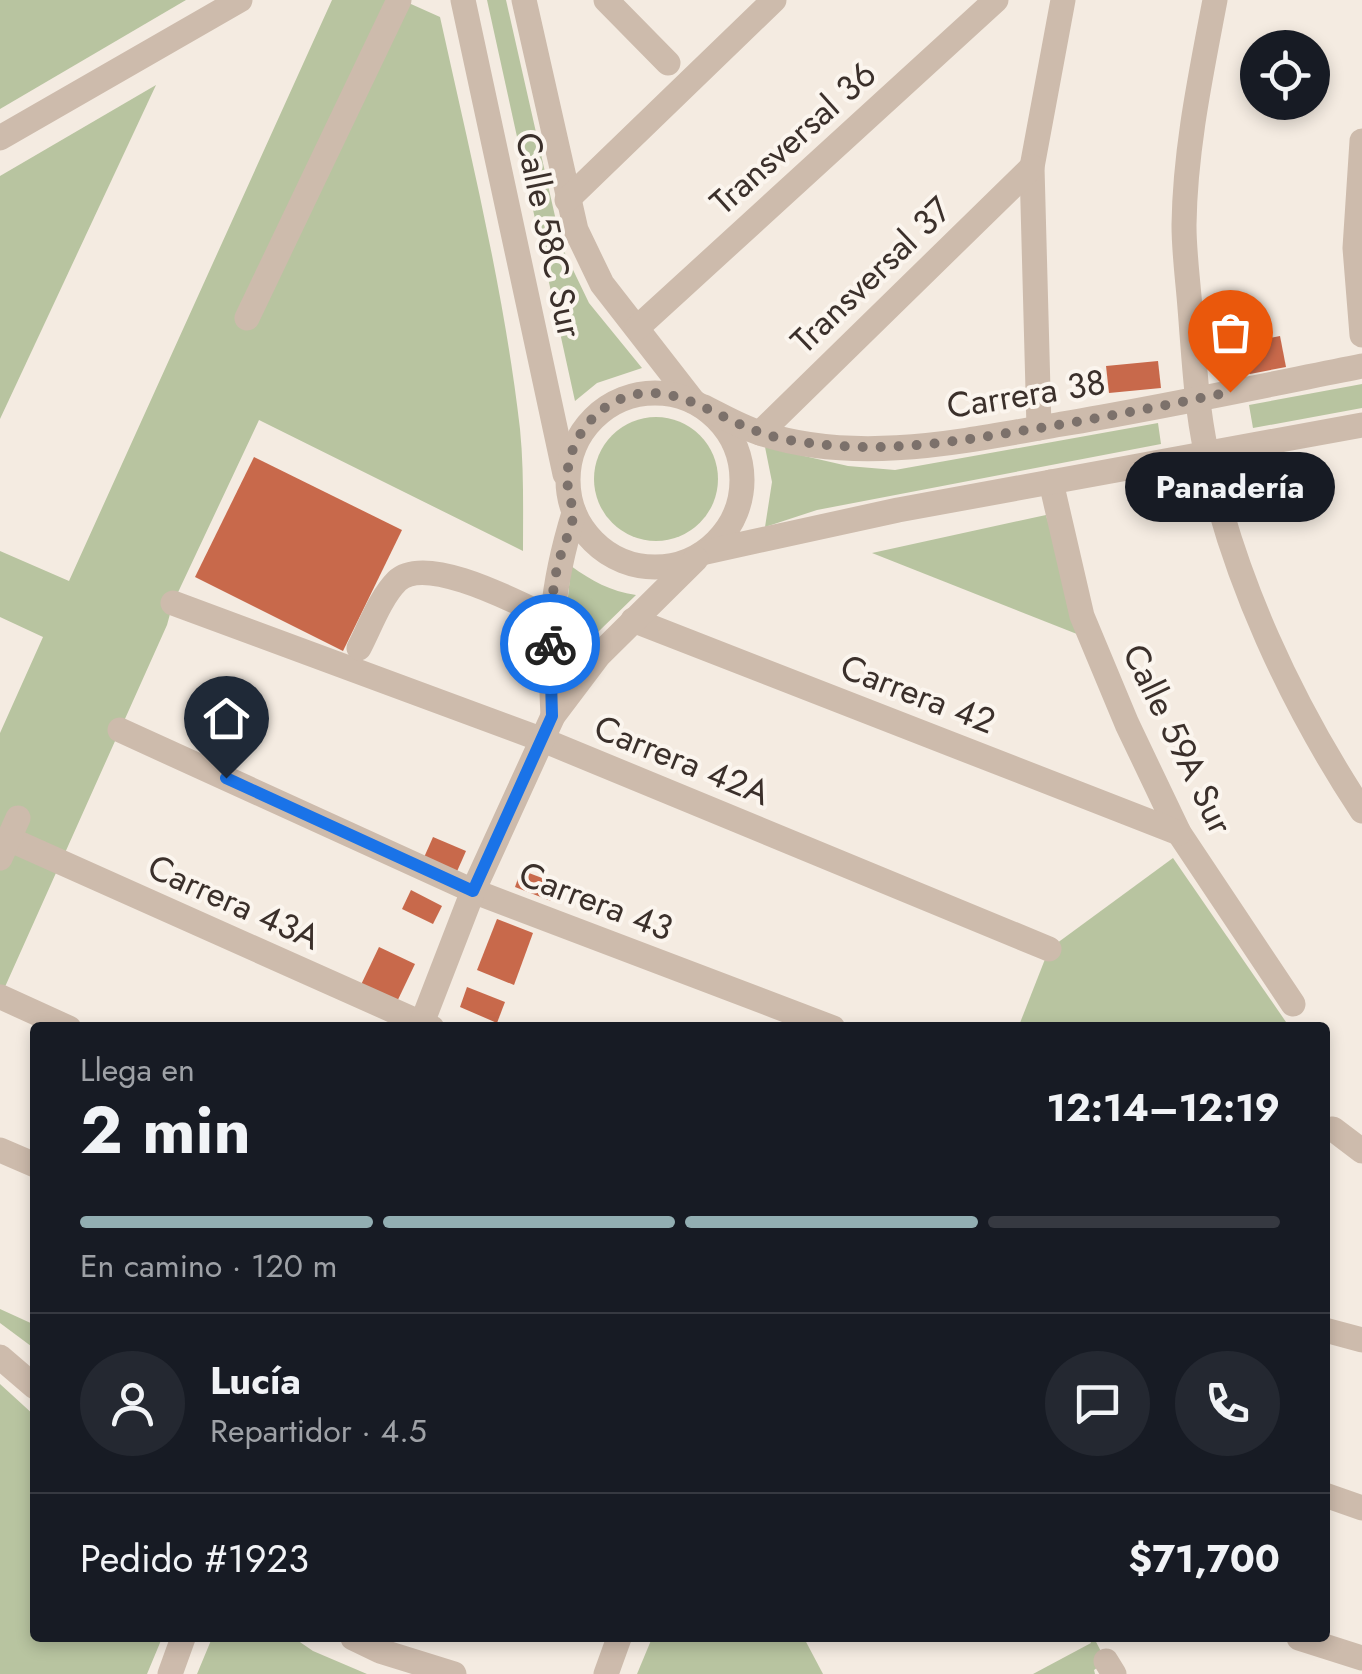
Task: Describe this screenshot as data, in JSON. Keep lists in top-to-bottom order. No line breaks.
{"streets":{"street":["Transversal 36","Calle 58C Sur","Transversal 37","Carrera 38","Carrera 42","Calle 59A Sur","Carrera 42A","Carrera 43","Carrera 43A"]},"crossings":[["Transversal 36","Calle 58C Sur"],["Calle 58C Sur","Carrera 38"],["Transversal 37","Carrera 38"],["Carrera 42","Calle 59A Sur"]],"places":["Panadería"],"page":{"bubble":"Panadería","heading":["2 min","Llega en","12:14–12:19"],"panel":["Lucía","Repartidor · 4.5","Pedido #1923","$71,700"],"bar":"En camino · 120 m"}}
